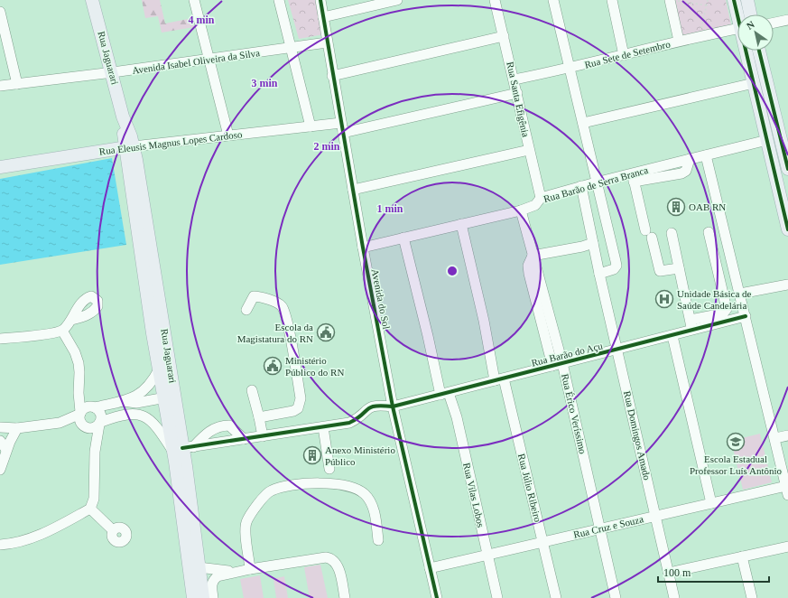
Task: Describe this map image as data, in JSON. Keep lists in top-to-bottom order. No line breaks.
{"streets":{"main road":["Rua Jaguarari","Rua Eleusis Magnus Lopes Cardoso"],"street":["Rua Sete de Setembro","Avenida Isabel Oliveira da Silva","Rua Santa Efigênia","Rua Barão de Serra Branca","Avenida do Sol","Rua Barão do Açu","Rua Érico Veríssimo","Rua Domingos Amado","Rua Júlio Ribeiro","Rua Vilas Lobos","Rua Cruz e Souza"]},"crossings":[["Rua Sete de Setembro","Rua Santa Efigênia"],["Rua Jaguarari","Avenida Isabel Oliveira da Silva"],["Rua Jaguarari","Rua Eleusis Magnus Lopes Cardoso"],["Rua Jaguarari","Rua Barão do Açu"],["Avenida Isabel Oliveira da Silva","Avenida do Sol"],["Rua Santa Efigênia","Rua Eleusis Magnus Lopes Cardoso"],["Rua Santa Efigênia","Rua Barão de Serra Branca"],["Rua Eleusis Magnus Lopes Cardoso","Avenida do Sol"],["Rua Barão de Serra Branca","Avenida do Sol"],["Rua Barão de Serra Branca","Rua Érico Veríssimo"],["Rua Barão de Serra Branca","Rua Domingos Amado"],["Rua Barão de Serra Branca","Rua Júlio Ribeiro"],["Rua Barão de Serra Branca","Rua Vilas Lobos"],["Avenida do Sol","Rua Barão do Açu"],["Avenida do Sol","Rua Cruz e Souza"],["Rua Barão do Açu","Rua Érico Veríssimo"],["Rua Barão do Açu","Rua Domingos Amado"],["Rua Barão do Açu","Rua Júlio Ribeiro"],["Rua Barão do Açu","Rua Vilas Lobos"],["Rua Érico Veríssimo","Rua Cruz e Souza"],["Rua Domingos Amado","Rua Cruz e Souza"],["Rua Júlio Ribeiro","Rua Cruz e Souza"],["Rua Vilas Lobos","Rua Cruz e Souza"]],"places":{"building":["OAB RN","Anexo Ministério Público"],"hospital":["Unidade Básica de Saúde Candelária"],"public building":["Escola da Magistatura do RN","Ministério Público do RN"],"school or university":["Escola Estadual Professor Luís Antônio"]},"scale_bar":"100 m","north":"top left","rings":["4 min","3 min","2 min","1 min"]}
